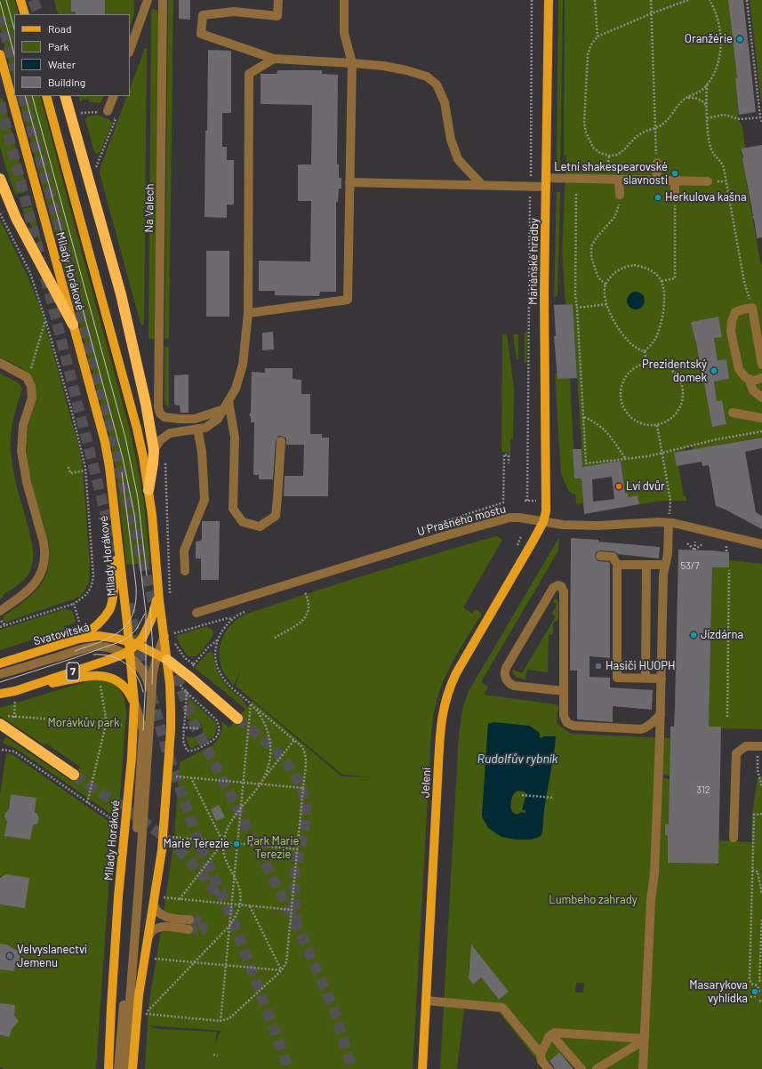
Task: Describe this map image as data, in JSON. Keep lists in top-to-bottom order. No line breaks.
{"streets":{"main road":["Mariánské hradby","Milady Horákové","Svatovítská","7","Jelení"],"street":["Na Valech","U Prašného mostu"]},"crossings":[["Mariánské hradby","U Prašného mostu"],["Mariánské hradby","Jelení"],["Milady Horákové","Svatovítská"],["Milady Horákové","7"],["U Prašného mostu","Jelení"],["Svatovítská","7"]],"water":["Rudolfův rybník"],"parks":["Morávkův park","Park Marie Terezie","Lumbeho zahrady"],"places":["Oranžérie","Letní shakespearovské slavnosti","Herkulova kašna","Prezidentský domek","Lví dvůr","Jízdárna","Hasiči HUOPH","Marie Terezie","Velvyslanectví Jemenu","Masarykova vyhlídka"],"house_numbers":["53/7","312"],"legend":["Road","Park","Water","Building"]}
